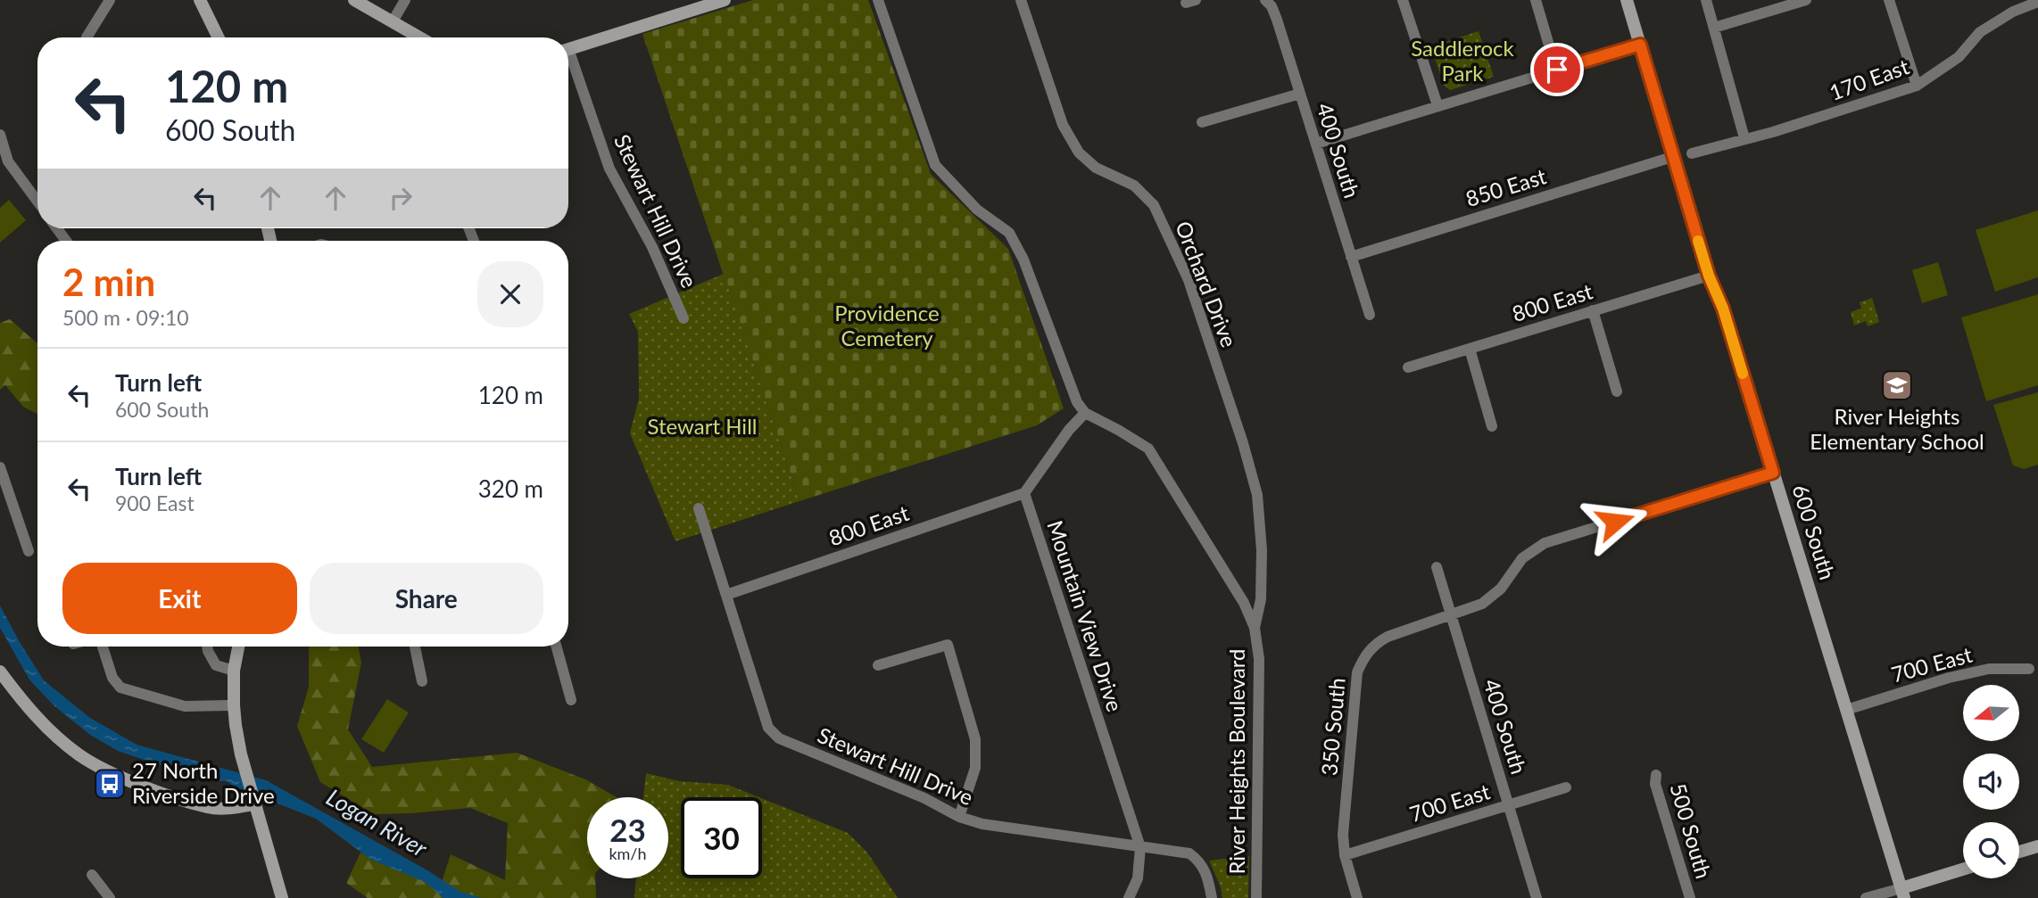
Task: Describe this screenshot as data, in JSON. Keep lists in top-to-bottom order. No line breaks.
{"streets":{"street":["170 East","400 South","850 East","Stewart Hill Drive","Orchard Drive","800 East","600 South","Mountain View Drive","700 East","350 South","River Heights Boulevard","500 South"]},"crossings":[["400 South","850 East"],["400 South","700 East"],["400 South","350 South"],["850 East","600 South"],["Stewart Hill Drive","800 East"],["Stewart Hill Drive","Mountain View Drive"],["Orchard Drive","River Heights Boulevard"],["800 East","600 South"],["800 East","Mountain View Drive"],["600 South","700 East"],["600 South","350 South"],["700 East","350 South"]],"water":["Logan River"],"parks":["Saddlerock Park","Providence Cemetery","Stewart Hill"],"places":{"school or university":["River Heights Elementary School"],"bus stop":["27 North Riverside Drive"]},"north":"left","page":{"turn":["120 m","600 South"],"heading":["2 min","500 m · 09:10"],"list":[{"name":"Turn left","note":"600 South","value":"120 m"},{"name":"Turn left","note":"900 East","value":"320 m"}],"buttons":["Exit","Share"],"speed":"23 km/h","limit":"30"}}
